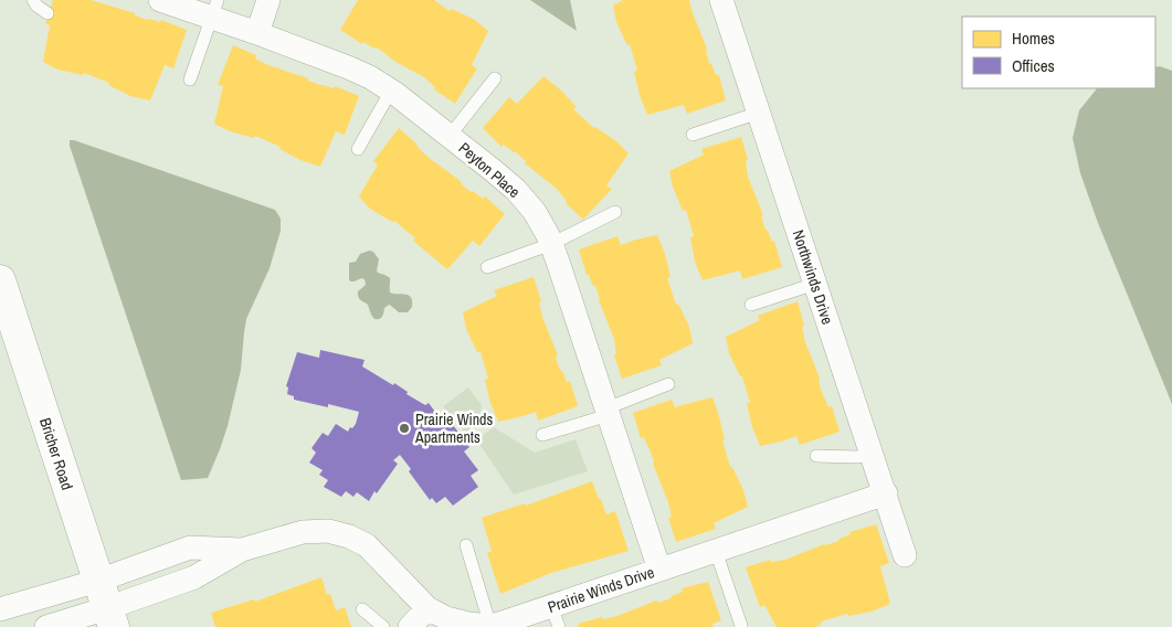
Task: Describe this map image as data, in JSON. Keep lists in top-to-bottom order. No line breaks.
{"streets":{"street":["Peyton Place","Northwinds Drive","Bricher Road","Prairie Winds Drive"]},"crossings":[["Peyton Place","Prairie Winds Drive"],["Northwinds Drive","Prairie Winds Drive"],["Bricher Road","Prairie Winds Drive"]],"places":["Prairie Winds Apartments"],"legend":["Homes","Offices"]}
